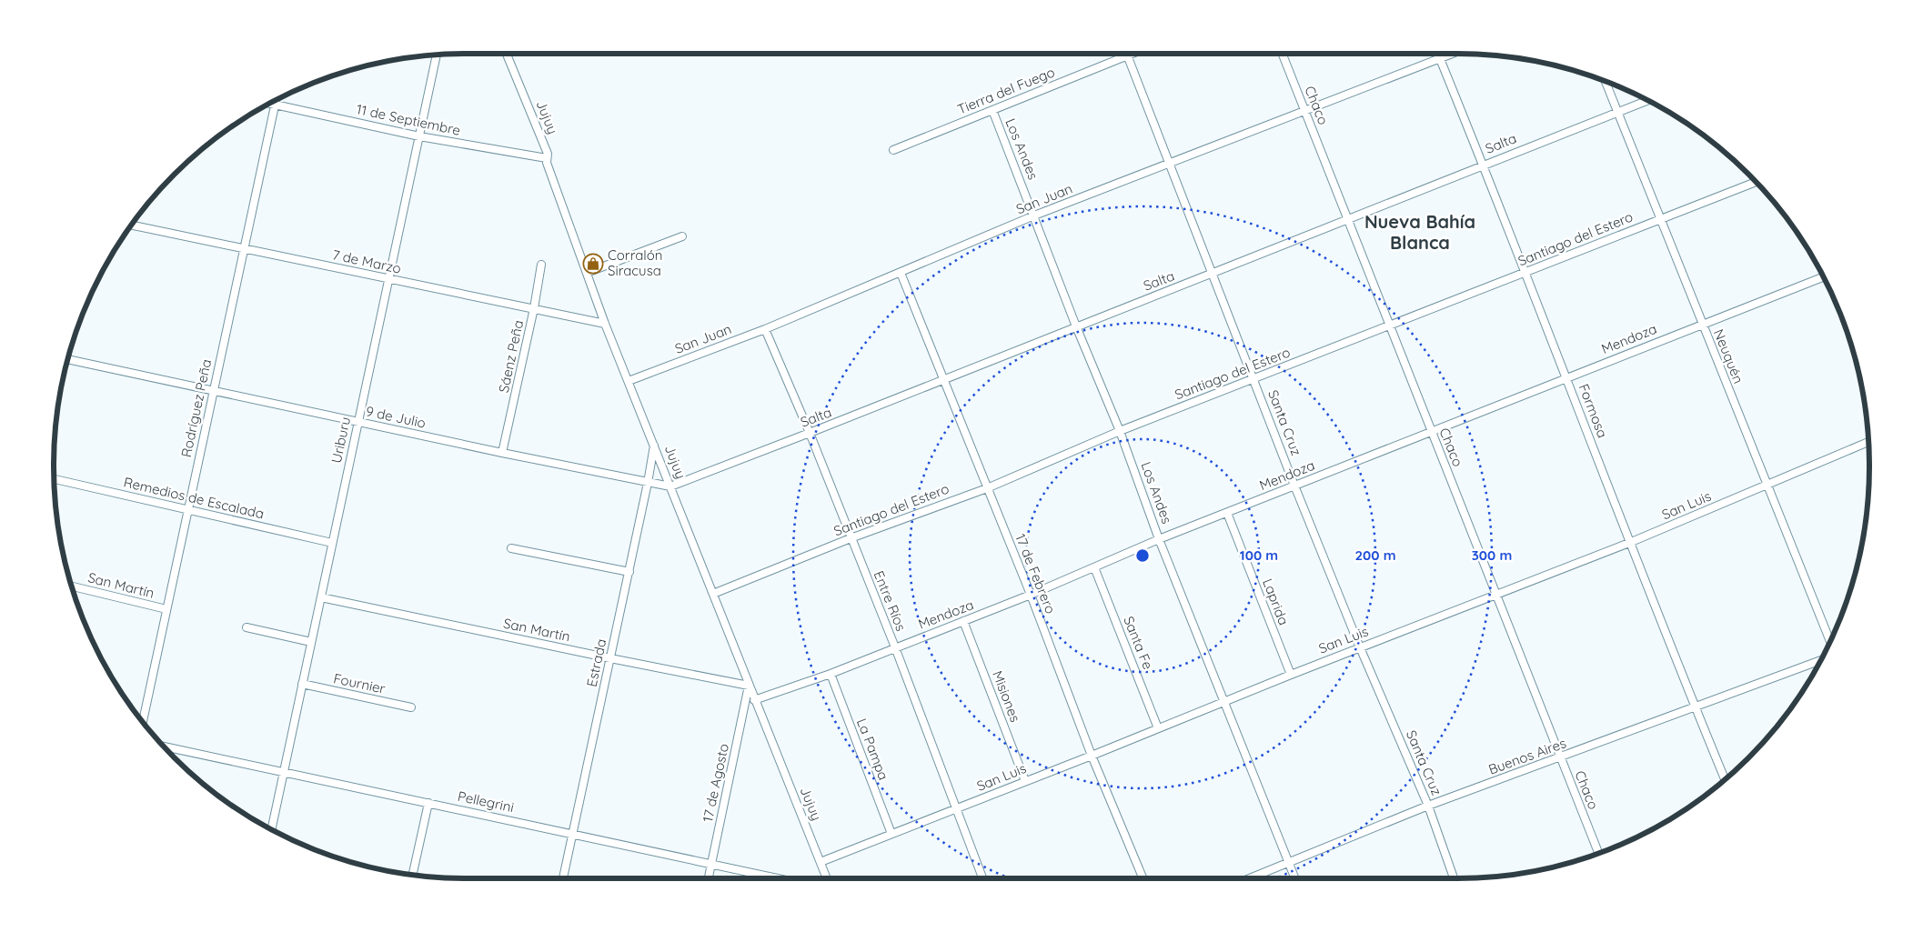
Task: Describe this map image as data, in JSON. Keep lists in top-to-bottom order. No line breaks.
{"streets":{"street":["Tierra del Fuego","Chaco","Jujuy","11 de Septiembre","Salta","Los Andes","San Juan","Santiago del Estero","7 de Marzo","Mendoza","Sáenz Peña","Neuquén","Rodríguez Peña","Formosa","9 de Julio","Santa Cruz","Uriburu","Remedios de Escalada","San Luis","17 de Febrero","San Martín","Entre Ríos","Laprida","Santa Fe","Estrada","Fournier","Misiones","La Pampa","Buenos Aires","17 de Agosto","Pellegrini"]},"crossings":[["Tierra del Fuego","Los Andes"],["Tierra del Fuego","Santa Cruz"],["Chaco","Salta"],["Chaco","San Juan"],["Chaco","Santiago del Estero"],["Chaco","Mendoza"],["Chaco","San Luis"],["Chaco","Buenos Aires"],["Jujuy","11 de Septiembre"],["Jujuy","Salta"],["Jujuy","San Juan"],["Jujuy","Santiago del Estero"],["Jujuy","7 de Marzo"],["Jujuy","Mendoza"],["Jujuy","9 de Julio"],["Jujuy","San Luis"],["Jujuy","San Martín"],["Jujuy","Estrada"],["Jujuy","17 de Agosto"],["11 de Septiembre","Rodríguez Peña"],["11 de Septiembre","Uriburu"],["Salta","Los Andes"],["Salta","Neuquén"],["Salta","Formosa"],["Salta","9 de Julio"],["Salta","Santa Cruz"],["Salta","17 de Febrero"],["Salta","Entre Ríos"],["Los Andes","San Juan"],["Los Andes","Santiago del Estero"],["Los Andes","Mendoza"],["Los Andes","San Luis"],["Los Andes","Buenos Aires"],["San Juan","Formosa"],["San Juan","Santa Cruz"],["San Juan","17 de Febrero"],["San Juan","Entre Ríos"],["Santiago del Estero","Neuquén"],["Santiago del Estero","Formosa"],["Santiago del Estero","Santa Cruz"],["Santiago del Estero","17 de Febrero"],["Santiago del Estero","Entre Ríos"],["7 de Marzo","Sáenz Peña"],["7 de Marzo","Rodríguez Peña"],["7 de Marzo","Uriburu"],["Mendoza","Neuquén"],["Mendoza","Formosa"],["Mendoza","Santa Cruz"],["Mendoza","17 de Febrero"],["Mendoza","Entre Ríos"],["Mendoza","Laprida"],["Mendoza","Santa Fe"],["Mendoza","Misiones"],["Mendoza","La Pampa"],["Sáenz Peña","9 de Julio"],["Neuquén","San Luis"],["Rodríguez Peña","9 de Julio"],["Rodríguez Peña","Remedios de Escalada"],["Rodríguez Peña","San Martín"],["Formosa","San Luis"],["Formosa","Buenos Aires"],["9 de Julio","Uriburu"],["9 de Julio","Estrada"],["Santa Cruz","San Luis"],["Santa Cruz","Buenos Aires"],["Uriburu","Remedios de Escalada"],["Uriburu","San Martín"],["Uriburu","Fournier"],["Uriburu","Pellegrini"],["San Luis","17 de Febrero"],["San Luis","Entre Ríos"],["San Luis","Laprida"],["San Luis","Santa Fe"],["San Luis","Misiones"],["San Luis","La Pampa"],["San Martín","Estrada"],["San Martín","17 de Agosto"],["Estrada","Pellegrini"],["17 de Agosto","Pellegrini"]],"districts":["Nueva Bahía Blanca"],"places":{"shop":["Corralón Siracusa"]},"rings":["100 m","200 m","300 m"]}
